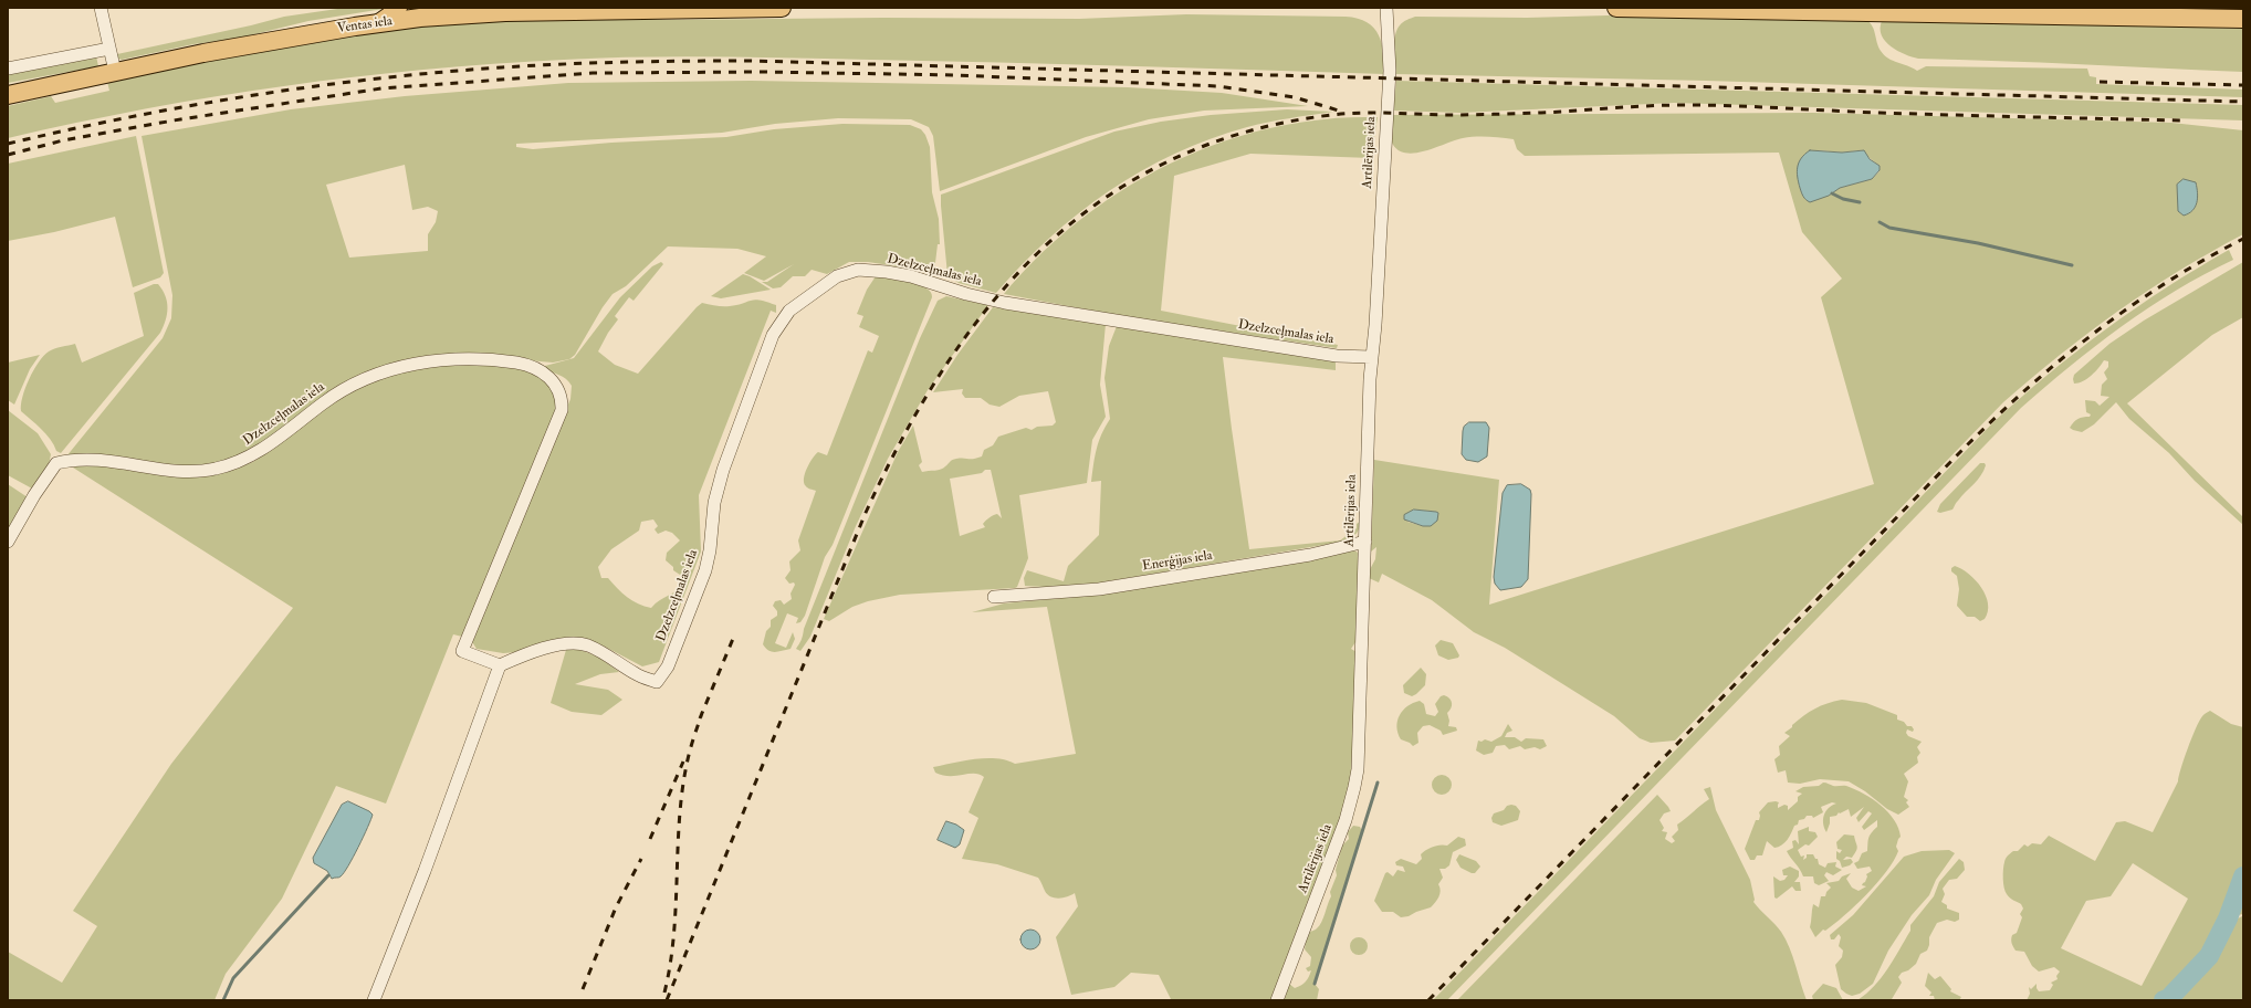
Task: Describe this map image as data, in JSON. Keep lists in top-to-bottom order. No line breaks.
{"streets":{"highway":["Ventas iela"],"street":["Artilērijas iela","Dzelzceļmalas iela","Enerģijas iela"]},"crossings":[["Artilērijas iela","Dzelzceļmalas iela"],["Artilērijas iela","Enerģijas iela"]]}
